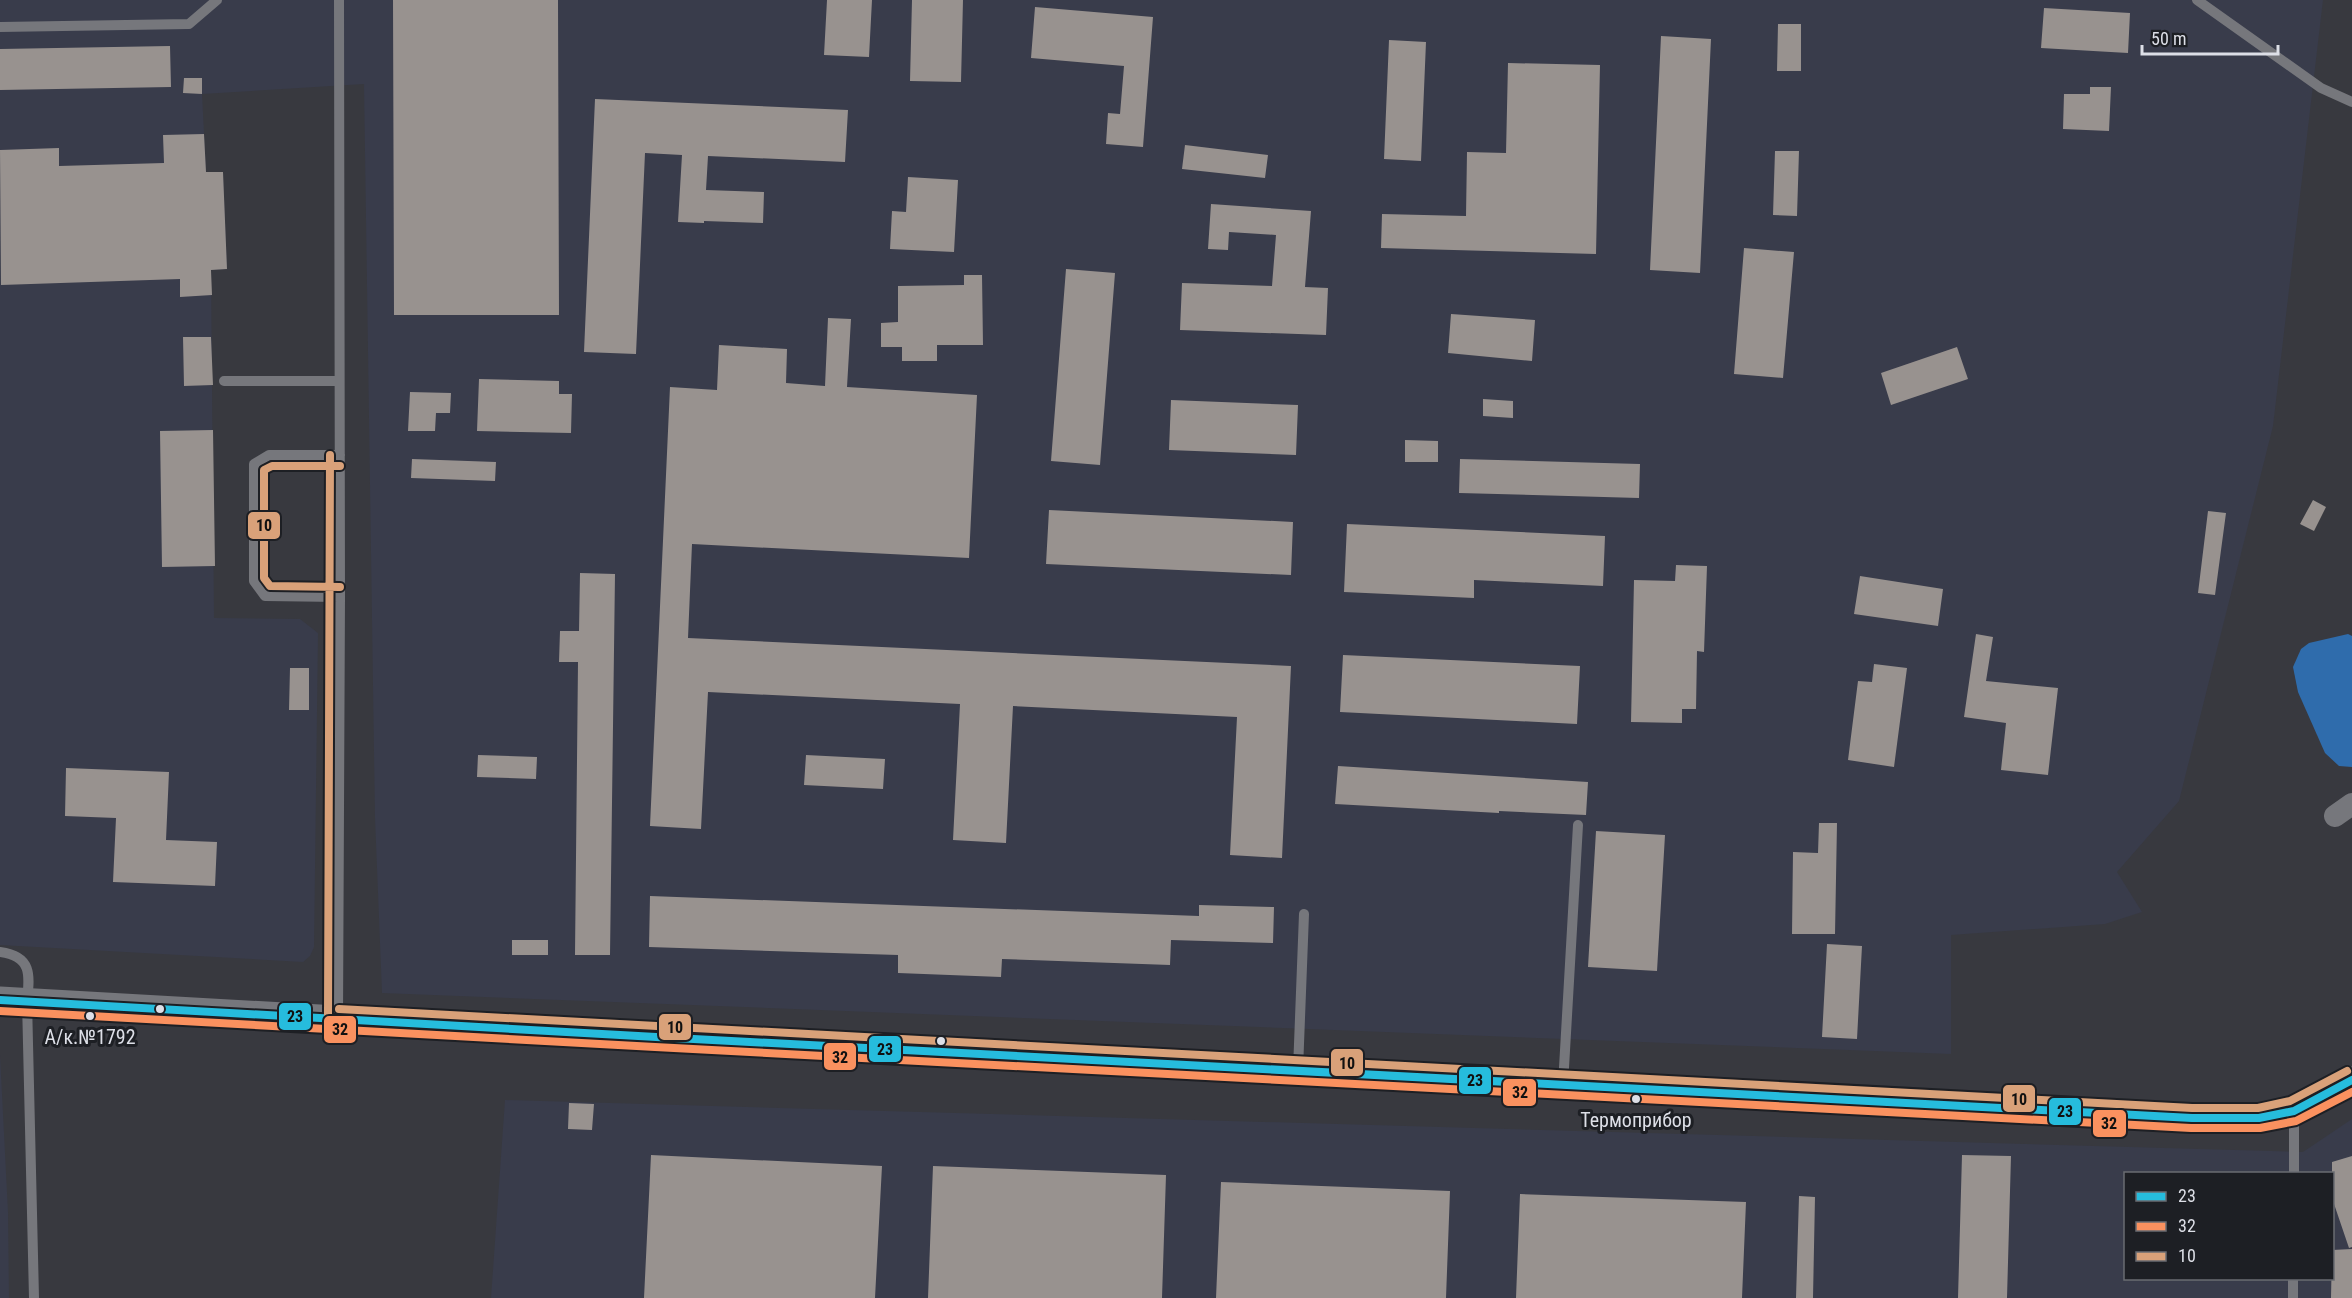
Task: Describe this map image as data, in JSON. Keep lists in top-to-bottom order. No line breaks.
{"places":["А/к.№1792","Термоприбор"],"lines":["transit line 10","transit line 23","transit line 32"],"legend":["23","32","10"],"scale_bar":"50 m"}
